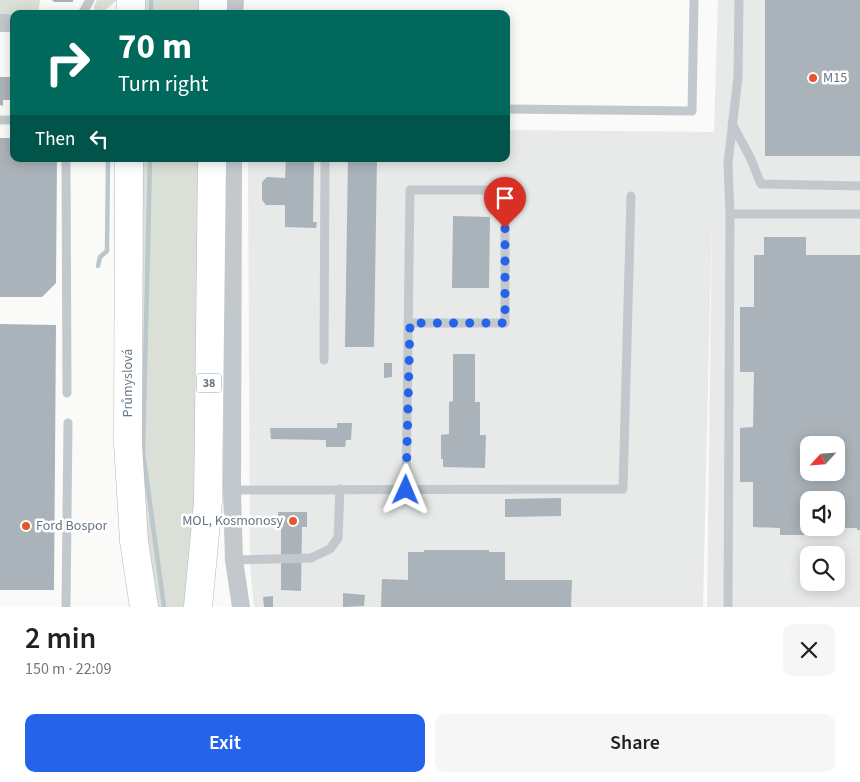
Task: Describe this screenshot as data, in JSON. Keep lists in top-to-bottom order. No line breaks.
{"streets":{"main road":["Průmyslová","38"]},"places":["M15","MOL, Kosmonosy","Ford Bospor"],"north":"bottom left","page":{"turn":["70 m","Turn right"],"then":"Then","heading":["2 min","150 m · 22:09"],"buttons":["Exit","Share"]}}
